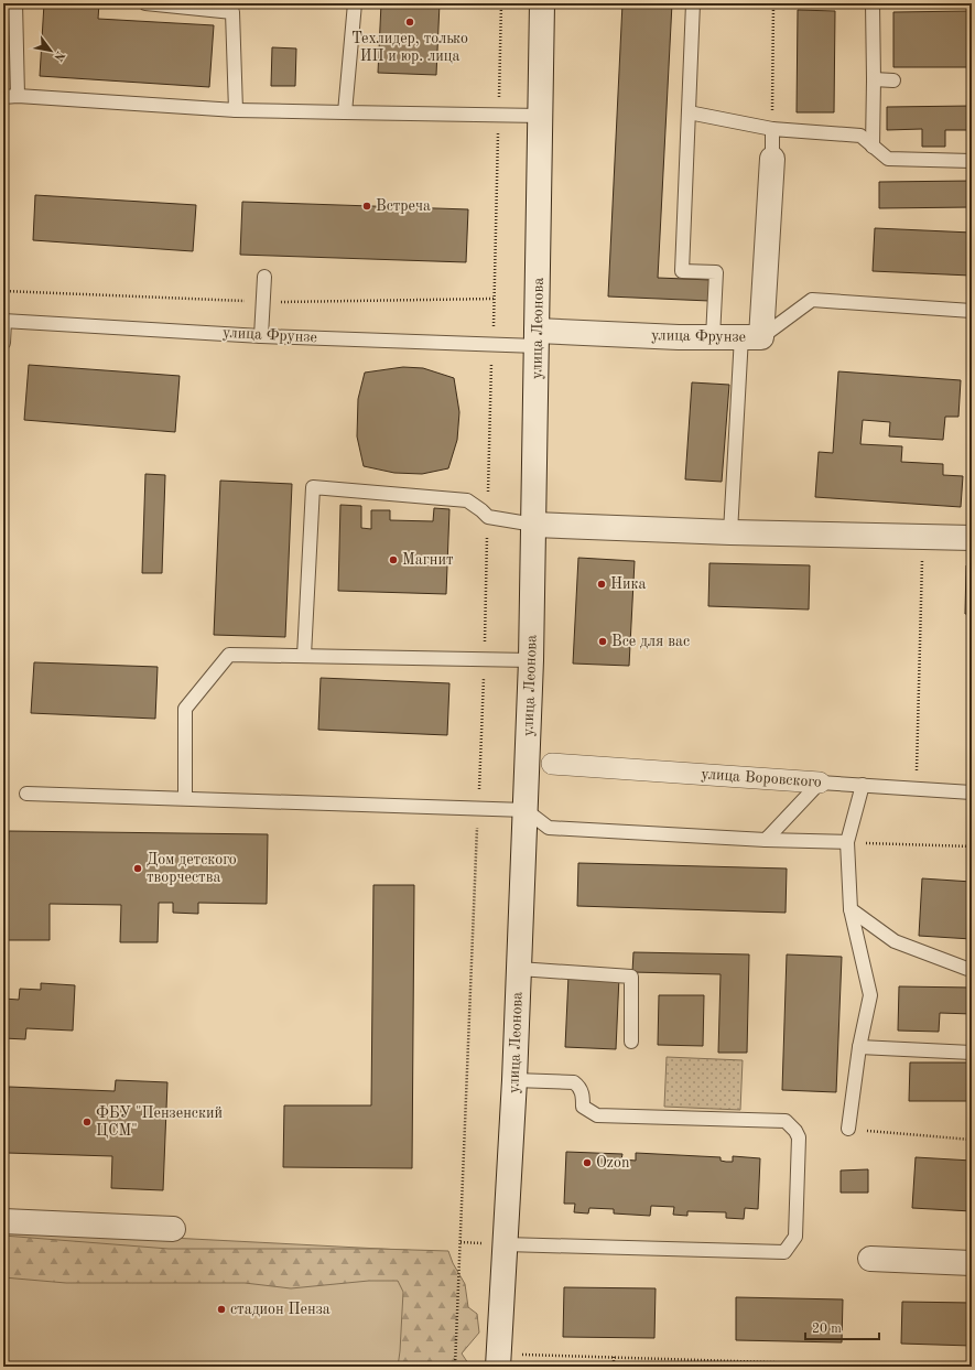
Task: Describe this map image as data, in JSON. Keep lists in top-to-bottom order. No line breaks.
{"streets":{"main road":["улица Леонова","улица Фрунзе"],"street":["улица Воровского"]},"crossings":[["улица Леонова","улица Фрунзе"]],"places":["Техлидер, только ИП и юр. лица","Встреча","Магнит","Ника","Все для вас","Дом детского творчества","ФБУ \"Пензенский ЦСМ\"","Ozon","стадион Пенза"],"scale_bar":"20 m","north":"bottom right"}
